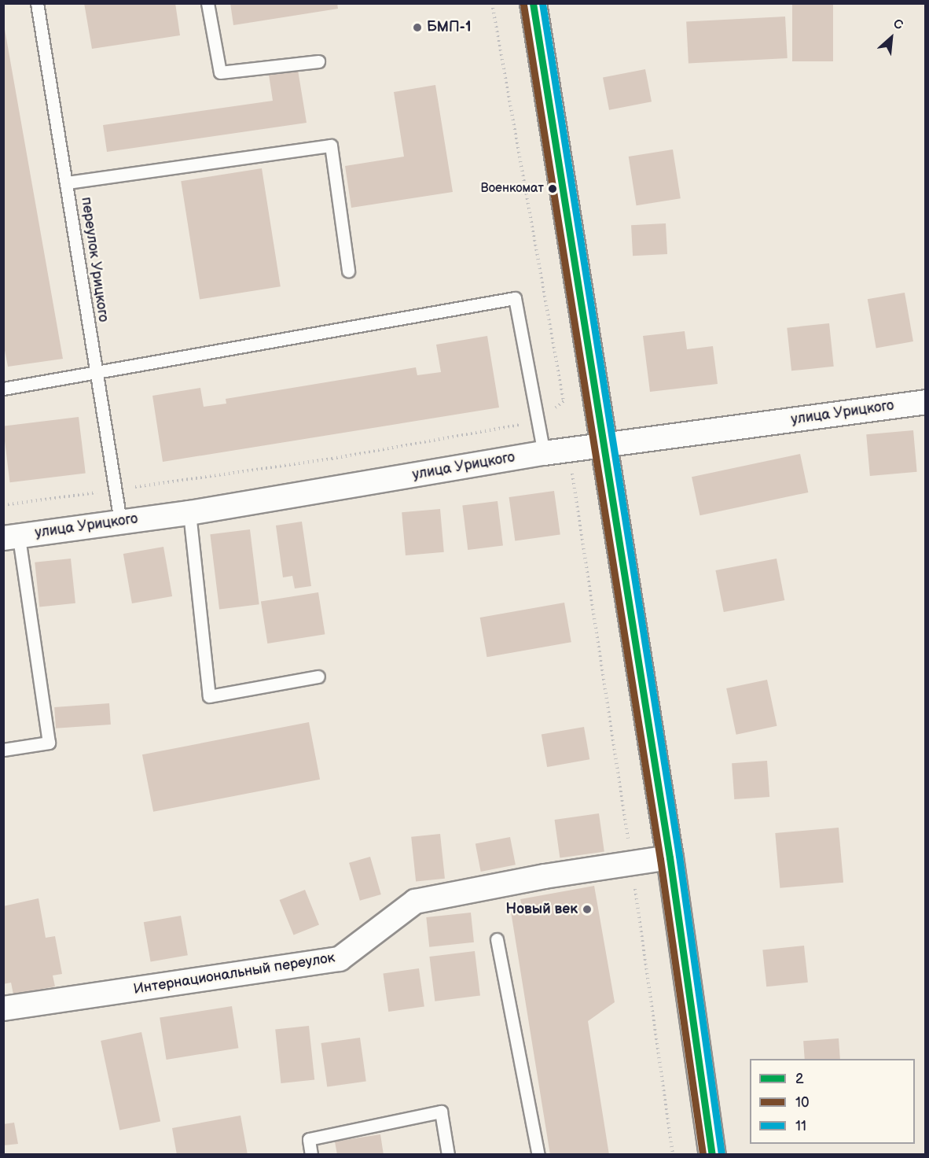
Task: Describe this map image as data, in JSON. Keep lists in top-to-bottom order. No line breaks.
{"streets":{"street":["улица Урицкого","Интернациональный переулок"],"lane":["переулок Урицкого"]},"crossings":[["переулок Урицкого","улица Урицкого"]],"places":["БМП-1","Военкомат","Новый век"],"lines":["transit line 2","transit line 11","transit line 10"],"legend":["2","10","11"],"north":"top right"}
